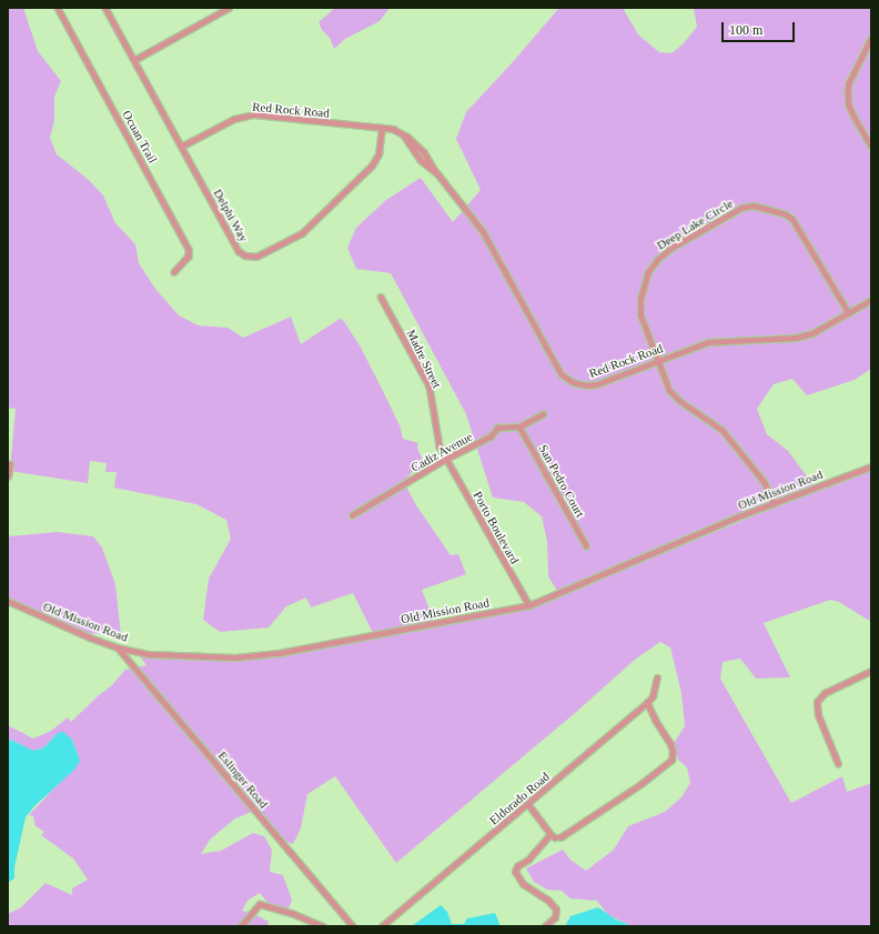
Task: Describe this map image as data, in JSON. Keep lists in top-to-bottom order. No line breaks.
{"streets":{"street":["Red Rock Road","Ocuan Trail","Delphi Way","Deep Lake Circle","Madre Street","Cadiz Avenue","San Pedro Court","Old Mission Road","Porto Boulevard","Eslinger Road","Eldorado Road"]},"crossings":[["Red Rock Road","Delphi Way"],["Red Rock Road","Deep Lake Circle"],["Deep Lake Circle","Old Mission Road"],["Madre Street","Cadiz Avenue"],["Madre Street","Porto Boulevard"],["Cadiz Avenue","San Pedro Court"],["Cadiz Avenue","Porto Boulevard"],["Old Mission Road","Porto Boulevard"],["Old Mission Road","Eslinger Road"]],"scale_bar":"100 m"}
